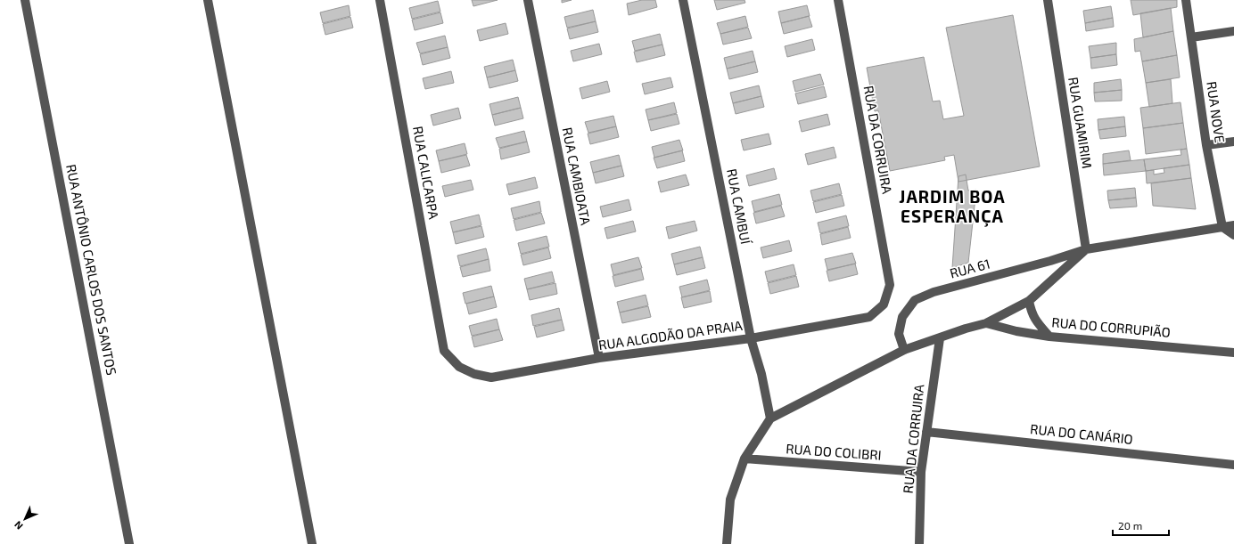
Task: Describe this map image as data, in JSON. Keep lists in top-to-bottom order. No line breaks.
{"streets":{"street":["RUA NOVE","RUA GUAMIRIM","RUA DA CORRUIRA","RUA CALICARPA","RUA CAMBIOATA","RUA CAMBUÍ","RUA 61","RUA ANTÔNIO CARLOS DOS SANTOS","RUA DO CORRUPIÃO","RUA ALGODÃO DA PRAIA","RUA DO CANÁRIO","RUA DO COLIBRI"]},"crossings":[["RUA NOVE","RUA 61"],["RUA GUAMIRIM","RUA 61"],["RUA DA CORRUIRA","RUA ALGODÃO DA PRAIA"],["RUA DA CORRUIRA","RUA DO CANÁRIO"],["RUA DA CORRUIRA","RUA DO COLIBRI"],["RUA CALICARPA","RUA ALGODÃO DA PRAIA"],["RUA CAMBIOATA","RUA ALGODÃO DA PRAIA"],["RUA CAMBUÍ","RUA ALGODÃO DA PRAIA"]],"districts":["JARDIM BOA ESPERANÇA"],"scale_bar":"20 m","north":"bottom left"}
